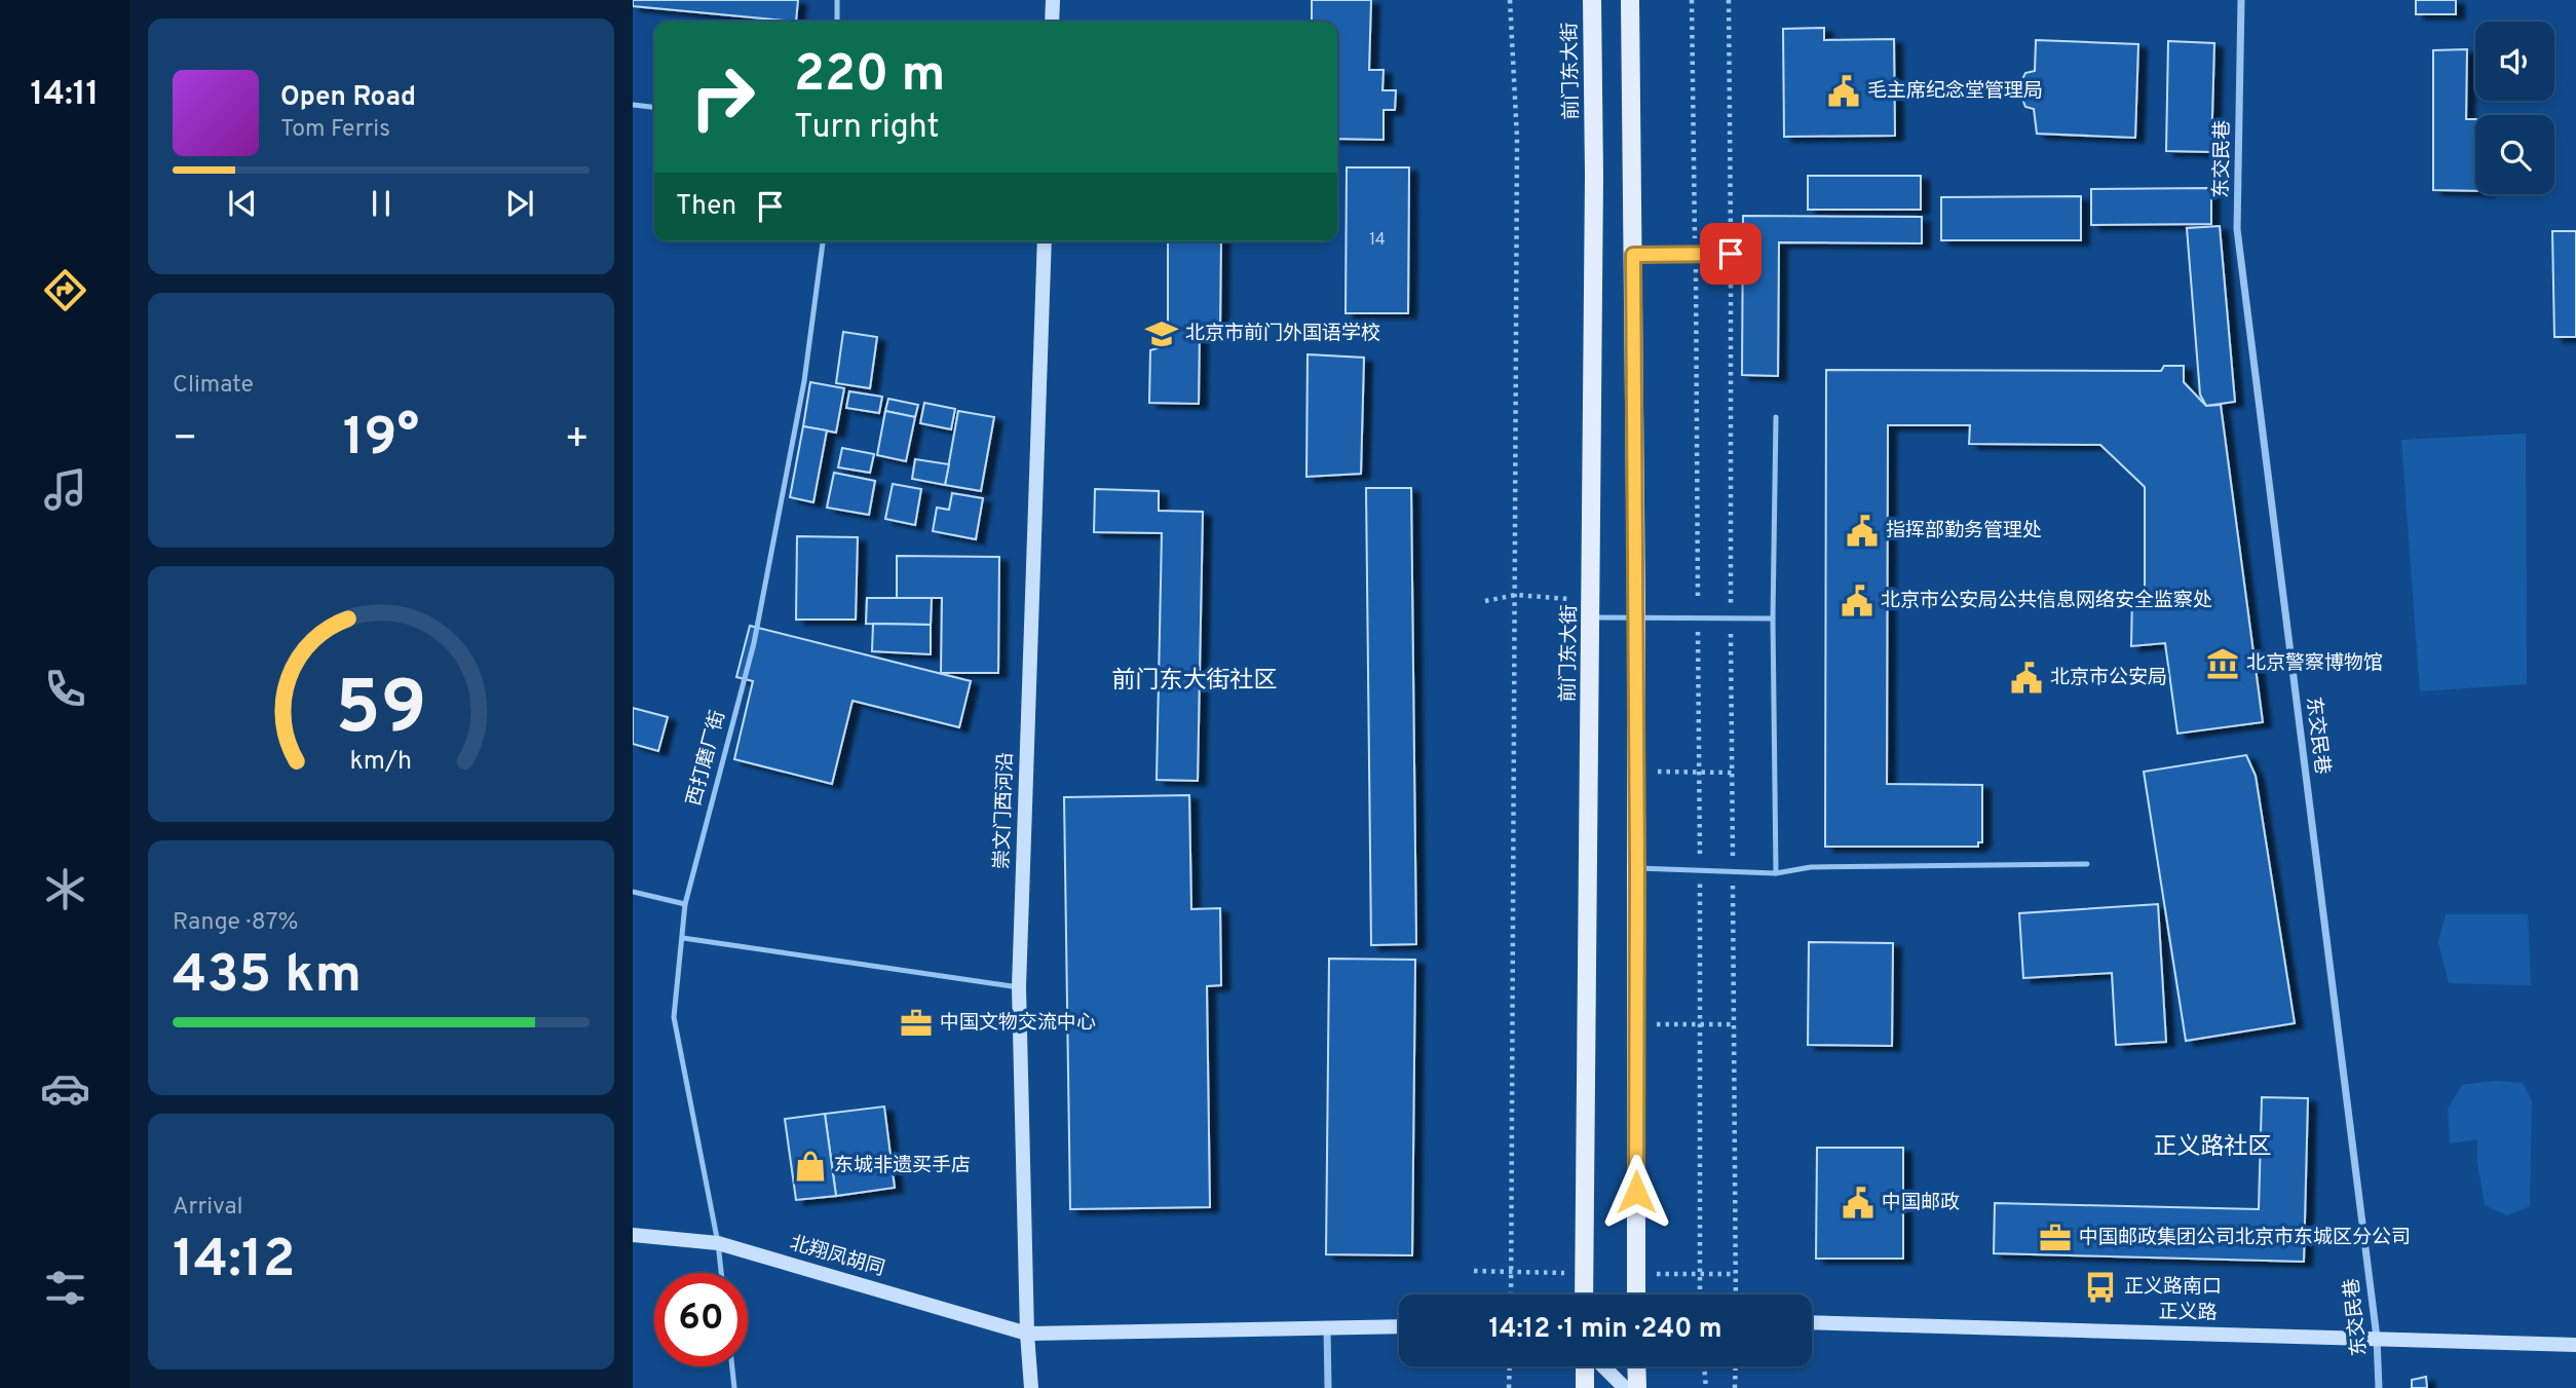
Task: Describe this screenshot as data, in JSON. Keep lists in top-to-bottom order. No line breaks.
{"streets":{"main road":["前门东大街"],"street":["东交民巷","崇文门西河沿","北翔凤胡同","正义路"],"lane":["西打磨厂街"]},"crossings":[["东交民巷","正义路"],["西打磨厂街","北翔凤胡同"],["崇文门西河沿","北翔凤胡同"]],"districts":["前门东大街社区","正义路社区"],"places":{"public building":["毛主席纪念堂管理局","指挥部勤务管理处","北京市公安局公共信息网络安全监察处","北京市公安局","中国邮政"],"school or university":["北京市前门外国语学校"],"museum":["北京警察博物馆"],"office":["中国文物交流中心","中国邮政集团公司北京市东城区分公司"],"shop":["东城非遗买手店"],"bus stop":["正义路南口"]},"house_numbers":["14"],"page":{"tabs":"14:11","turn":["220 m","Turn right"],"song":["Open Road","Tom Ferris"],"then":"Then","tile":["Climate",["Range · 87%","435 km"],["Arrival","14:12"]],"heat":["−","19°","+"],"limit":"60","trip":"14:12 · 1 min · 240 m","gauge":["59","km/h"]}}
